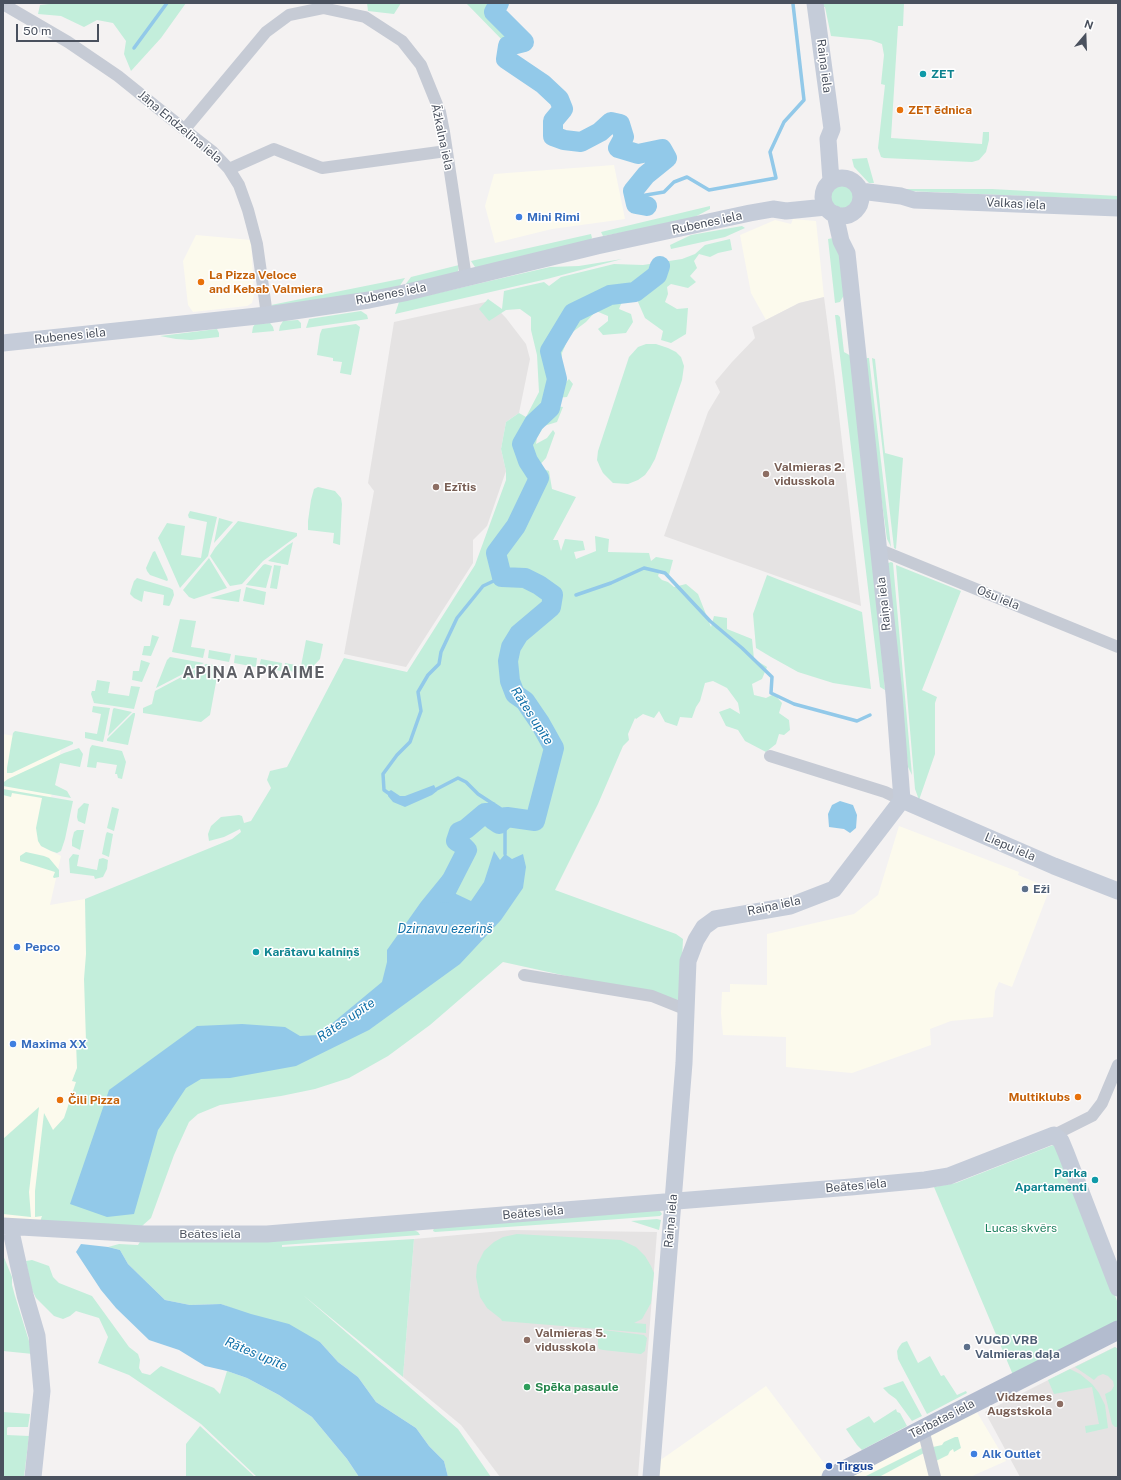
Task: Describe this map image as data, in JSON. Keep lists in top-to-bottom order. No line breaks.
{"streets":{"main road":["Tērbatas iela"],"street":["Raiņa iela","Jāņa Endzelīna iela","Āžkalna iela","Valkas iela","Rubenes iela","Ošu iela","Liepu iela","Beātes iela"]},"crossings":[["Raiņa iela","Rubenes iela"],["Raiņa iela","Ošu iela"],["Raiņa iela","Liepu iela"],["Raiņa iela","Beātes iela"],["Jāņa Endzelīna iela","Āžkalna iela"],["Jāņa Endzelīna iela","Rubenes iela"],["Āžkalna iela","Rubenes iela"],["Valkas iela","Rubenes iela"]],"districts":["APIŅA APKAIME"],"water":["Rātes upīte","Dzirnavu ezeriņš"],"parks":["Lucas skvērs"],"places":["ZET","ZET ēdnica","Mini Rimi","La Pizza Veloce and Kebab Valmiera","Valmieras 2. vidusskola","Ezītis","Eži","Pepco","Karātavu kalniņš","Maxima XX","Multiklubs","Čili Pizza","Parka Apartamenti","Valmieras 5. vidusskola","VUGD VRB Valmieras daļa","Spēka pasaule","Vidzemes Augstskola","Alk Outlet","Tirgus"],"scale_bar":"50 m","north":"top"}
